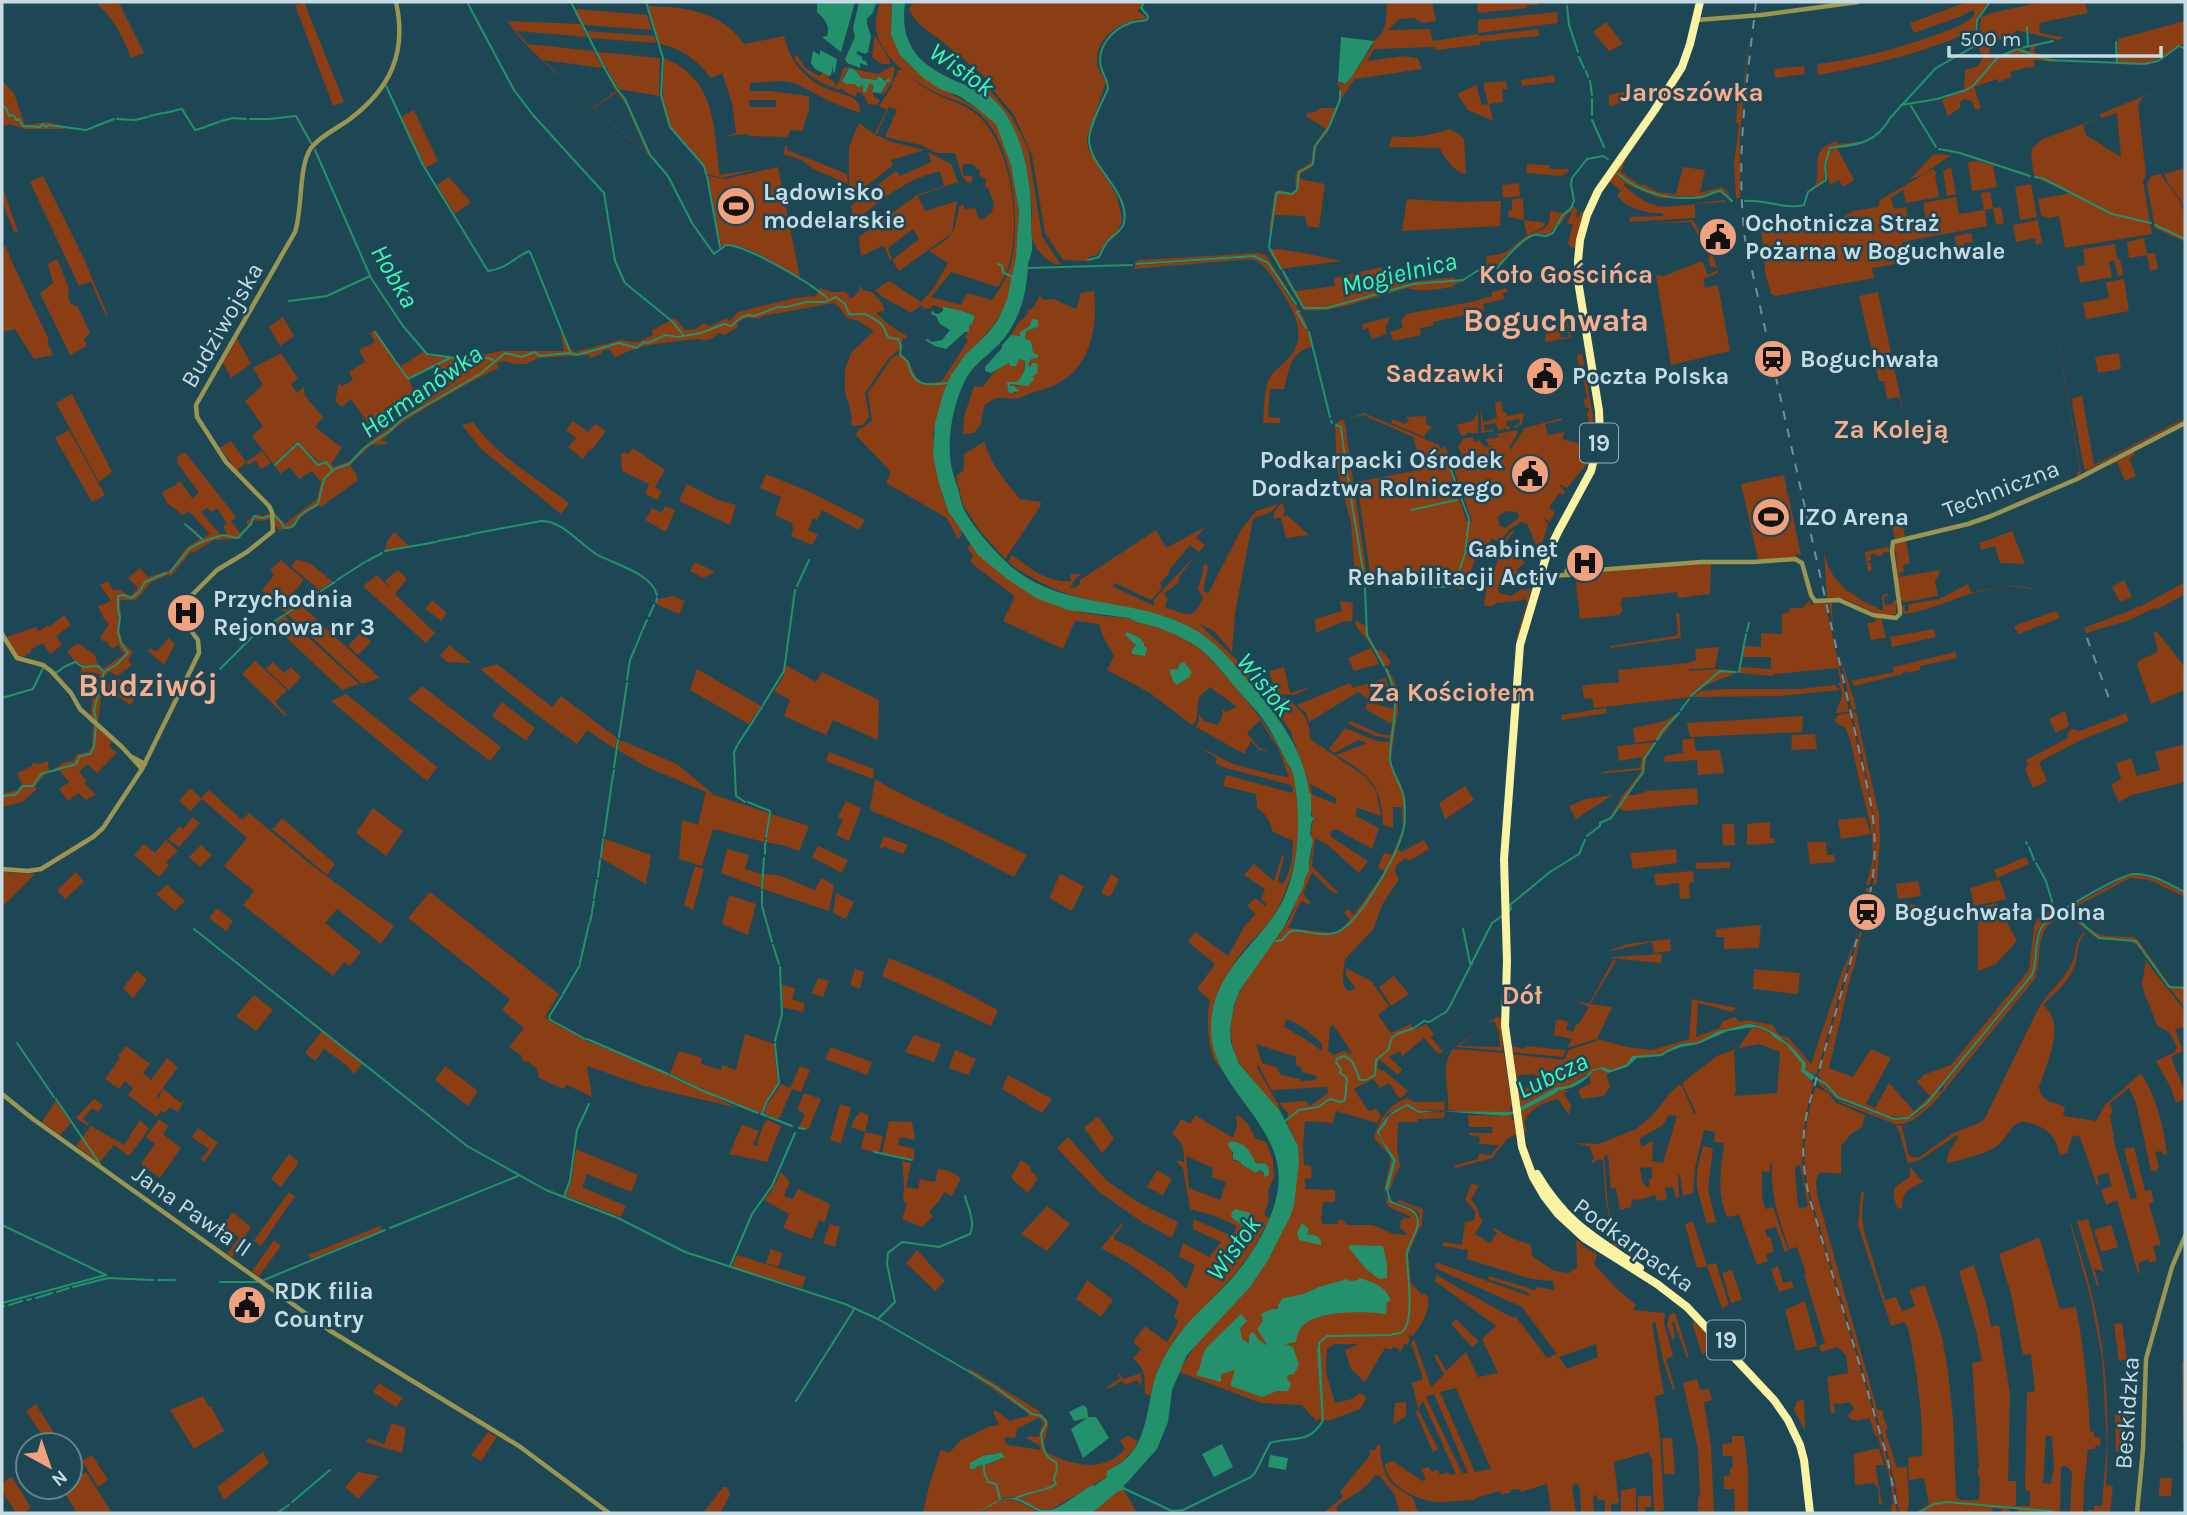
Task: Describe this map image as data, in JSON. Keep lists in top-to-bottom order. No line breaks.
{"streets":{"highway":["19","Podkarpacka"],"street":["Budziwojska","Techniczna","Jana Pawła II","Beskidzka"]},"crossings":[["19","Techniczna"],["19","Podkarpacka"]],"districts":["Jaroszówka","Koło Gościńca","Boguchwała","Sadzawki","Za Koleją","Budziwój","Za Kościołem","Dół"],"water":["Wisłok","Mogielnica","Hobka","Hermanówka","Lubcza"],"places":{"sports":["Lądowisko modelarskie","IZO Arena"],"public building":["Ochotnicza Straż Pożarna w Boguchwale","Poczta Polska","Podkarpacki Ośrodek Doradztwa Rolniczego","RDK filia Country"],"station":["Boguchwała","Boguchwała Dolna"],"hospital":["Gabinet Rehabilitacji Activ","Przychodnia Rejonowa nr 3"]},"scale_bar":"500 m","north":"bottom right"}
